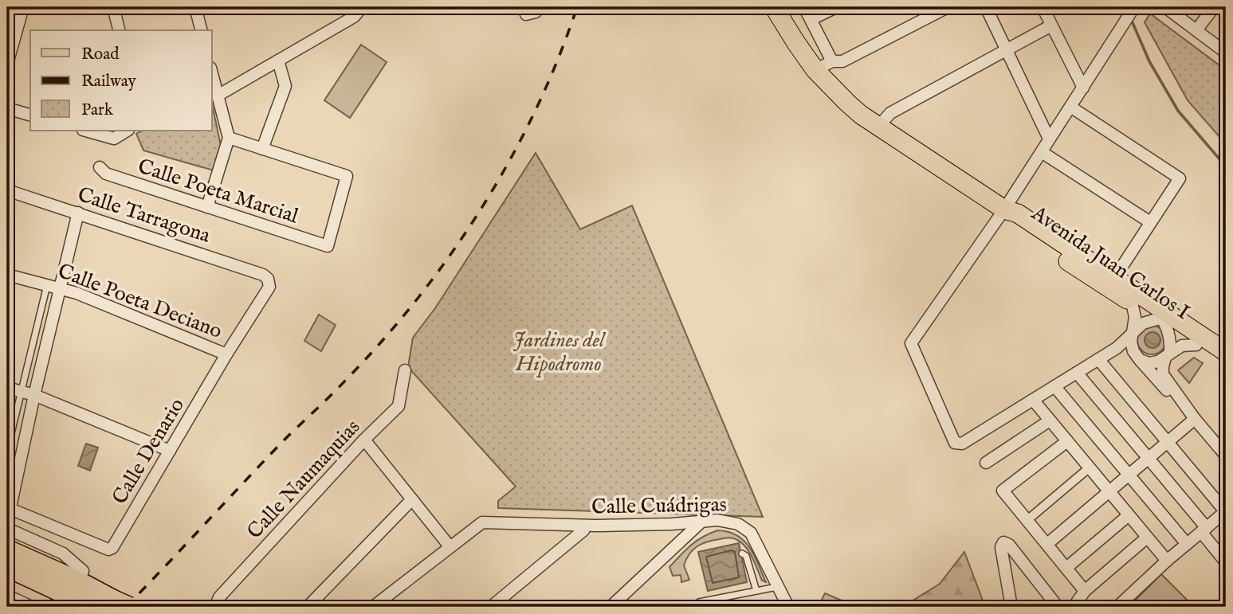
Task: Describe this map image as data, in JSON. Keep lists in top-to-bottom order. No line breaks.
{"streets":{"main road":["Avenida Juan Carlos I"],"street":["Calle Poeta Marcial","Calle Tarragona","Calle Poeta Deciano","Calle Denario","Calle Naumaquias","Calle Cuádrigas"]},"crossings":[["Calle Tarragona","Calle Denario"],["Calle Poeta Deciano","Calle Denario"]],"parks":["Jardines del Hipodromo"],"legend":["Road","Railway","Park"]}
